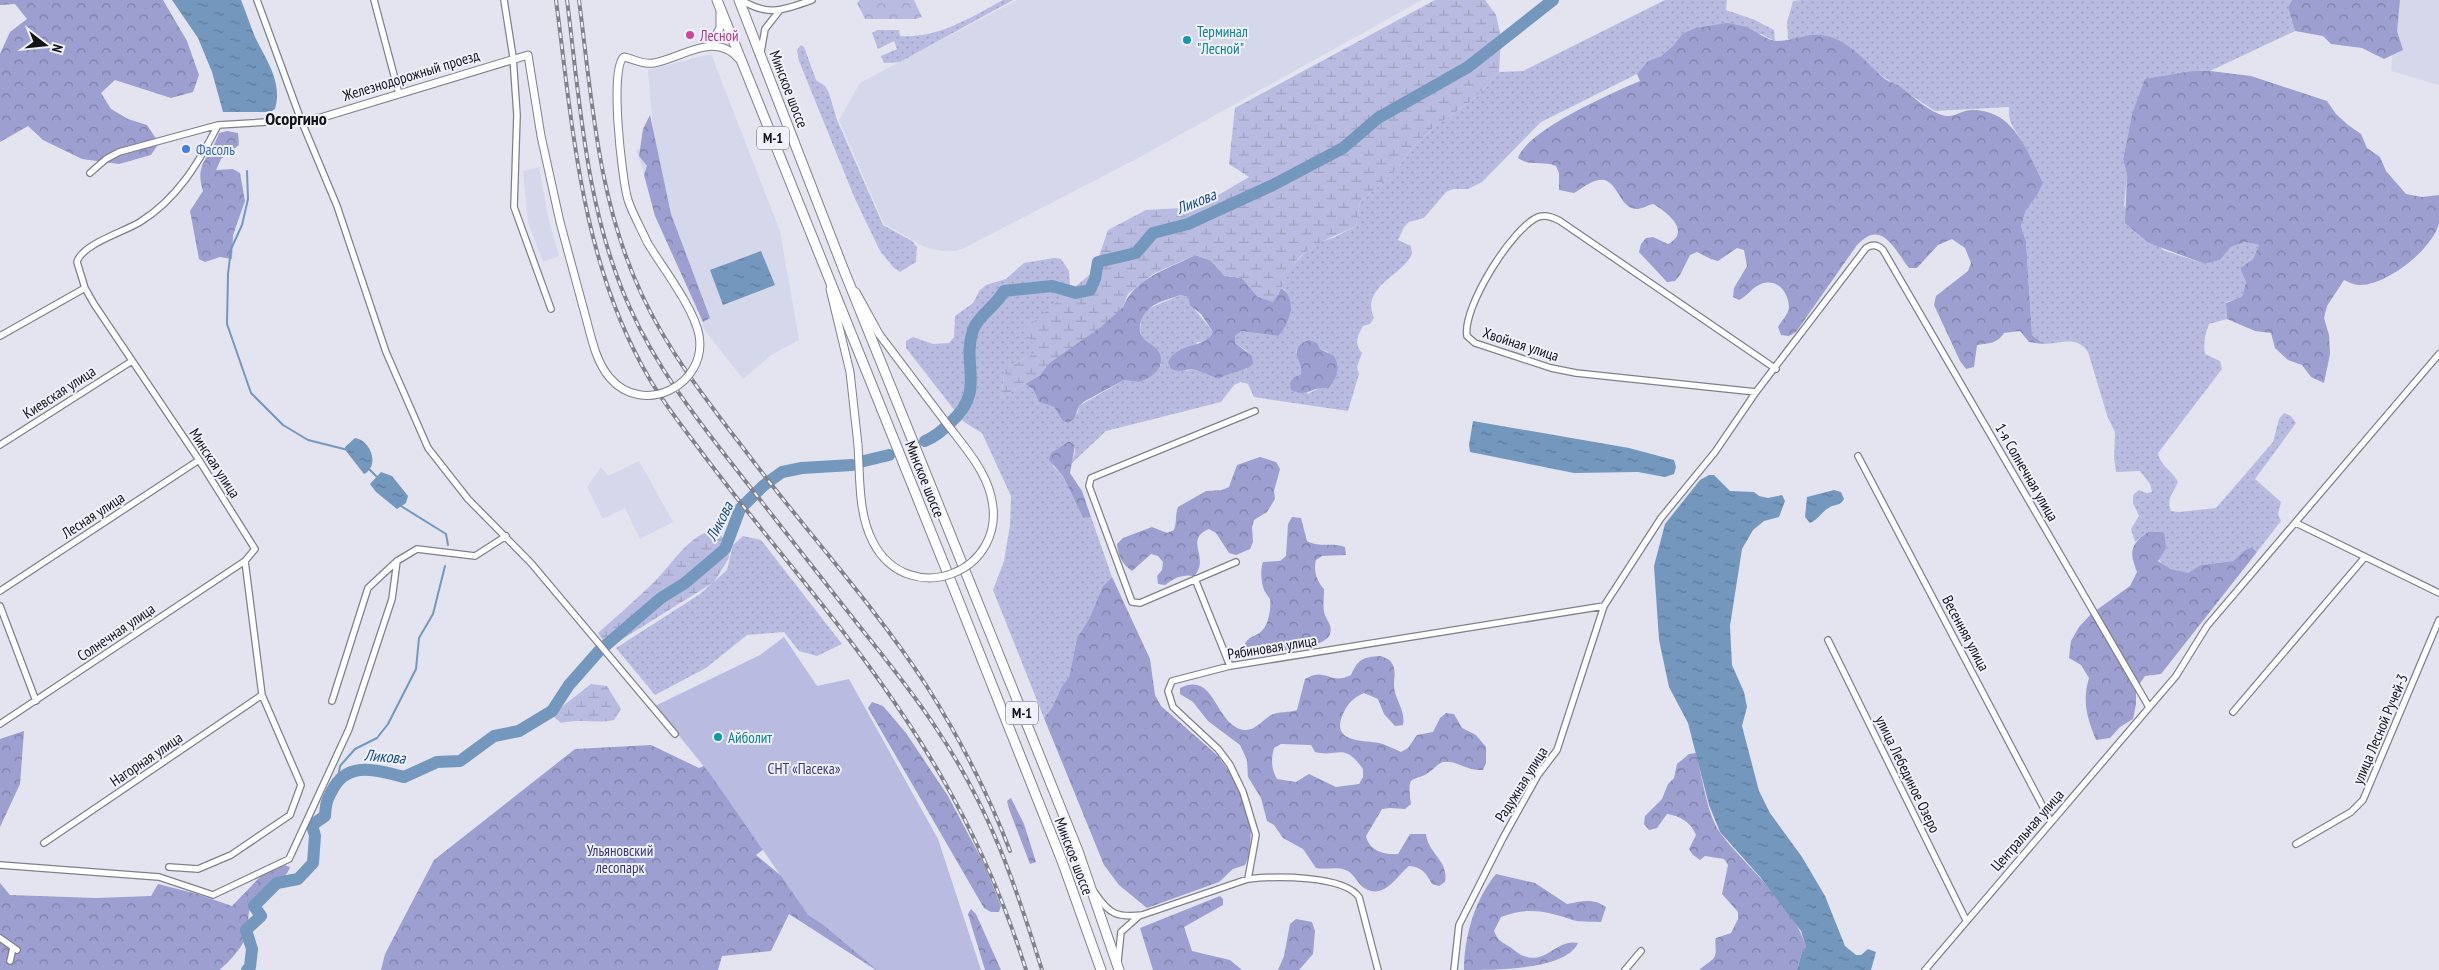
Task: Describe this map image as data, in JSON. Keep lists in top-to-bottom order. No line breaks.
{"streets":{"highway":["Минское шоссе","М-1"],"street":["Железнодорожный проезд","Хвойная улица","Киевская улица","Минская улица","1-я Солнечная улица","Лесная улица","Солнечная улица","Весенняя улица","Рябиновая улица","улица Лесной Ручей-3","Нагорная улица","улица Лебединое Озеро","Радужная улица","Центральная улица"]},"crossings":[["Хвойная улица","Радужная улица"],["Киевская улица","Минская улица"],["Минская улица","Лесная улица"],["Минская улица","Солнечная улица"],["Минская улица","Нагорная улица"],["1-я Солнечная улица","Радужная улица"],["1-я Солнечная улица","Центральная улица"],["Весенняя улица","Центральная улица"],["Рябиновая улица","Радужная улица"],["улица Лебединое Озеро","Центральная улица"]],"districts":["Осоргино"],"water":["Ликова"],"parks":["СНТ «Пасека»","Ульяновский лесопарк"],"places":["Лесной","Терминал \"Лесной\"","Фасоль","Айболит"],"north":"right"}
